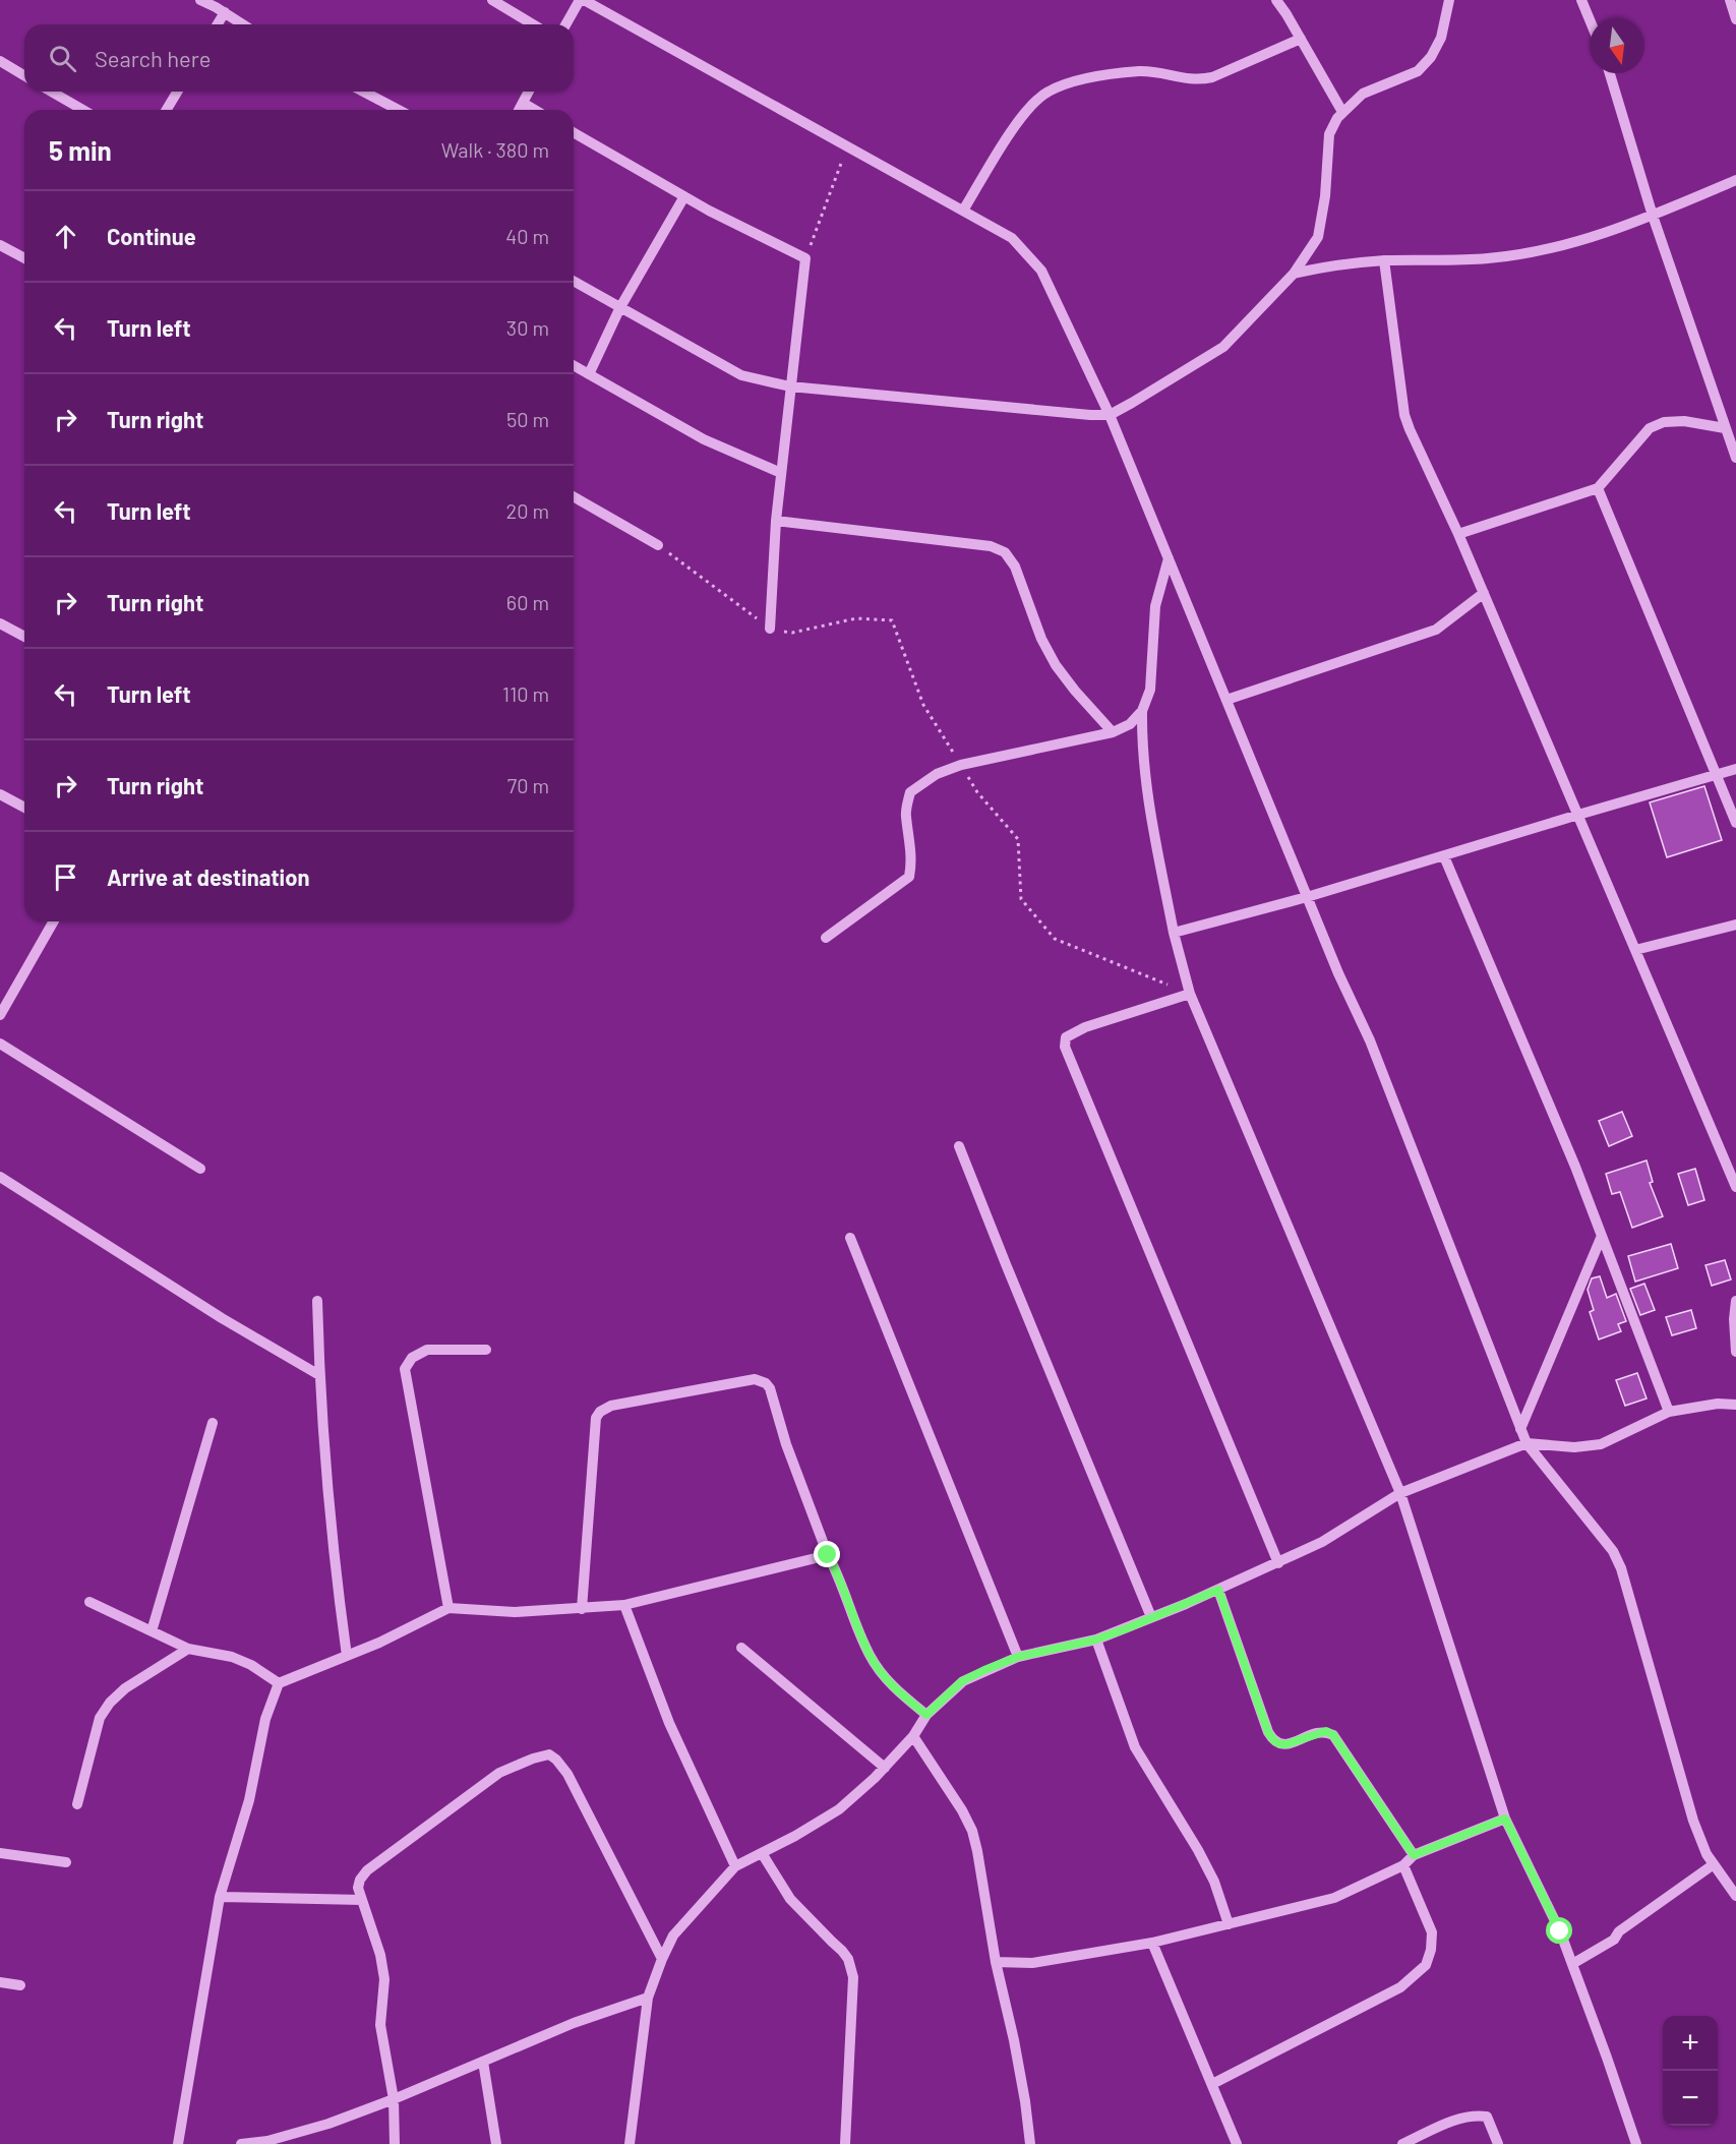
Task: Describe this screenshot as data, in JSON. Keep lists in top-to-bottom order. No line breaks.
{"north":"bottom","page":{"search":"Search here","heading":["5 min","Walk · 380 m"],"list":[["Continue","40 m"],["Turn left","30 m"],["Turn right","50 m"],["Turn left","20 m"],["Turn right","60 m"],["Turn left","110 m"],["Turn right","70 m"],"Arrive at destination"],"map_buttons":["+","−"]}}
